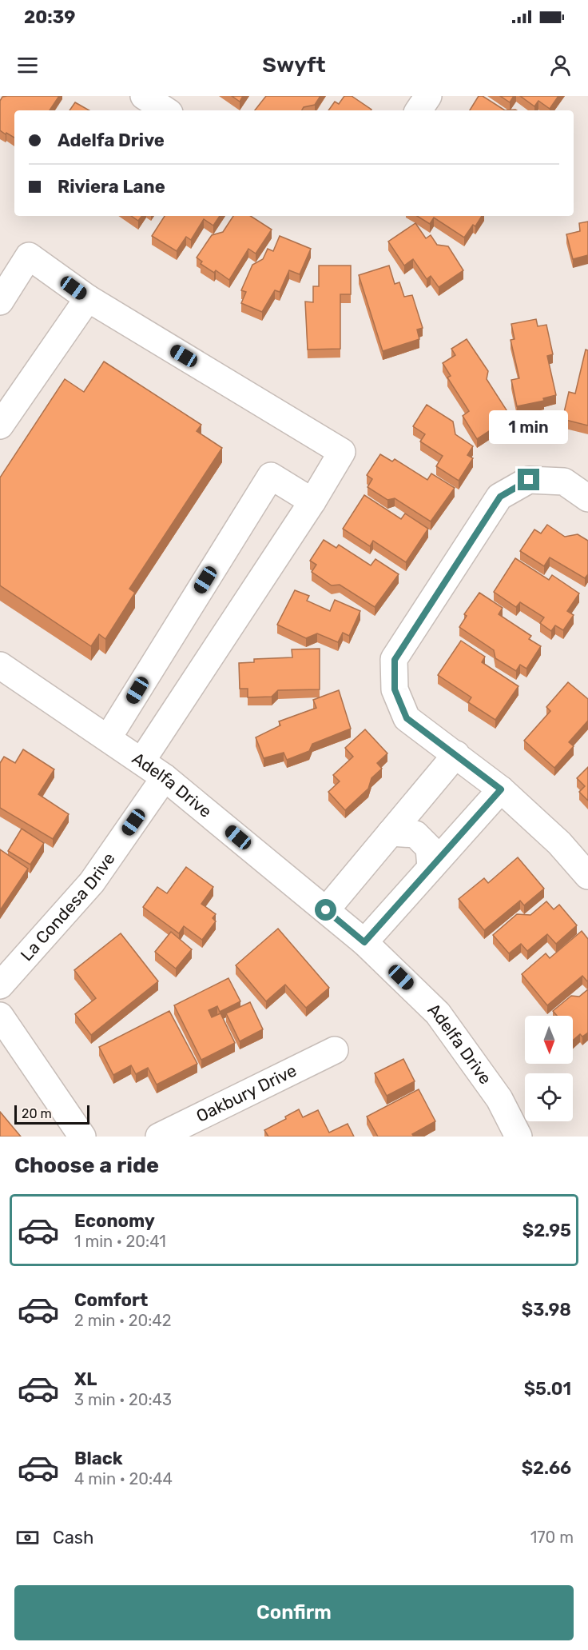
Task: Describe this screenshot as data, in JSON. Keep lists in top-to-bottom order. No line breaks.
{"streets":{"street":["Adelfa Drive","La Condesa Drive","Oakbury Drive"]},"crossings":[["Adelfa Drive","La Condesa Drive"]],"scale_bar":"20 m","north":"bottom","page":{"status":"20:39","header":"Swyft","banner":["Adelfa Drive","Riviera Lane"],"bubble":"1 min","scale":"20 m","heading":"Choose a ride","list":[{"name":"Economy","note":"1 min · 20:41","value":"$2.95"},{"name":"Comfort","note":"2 min · 20:42","value":"$3.98"},{"name":"XL","note":"3 min · 20:43","value":"$5.01"},{"name":"Black","note":"4 min · 20:44","value":"$2.66"}],"pay":["Cash","170 m"],"buttons":"Confirm"}}
